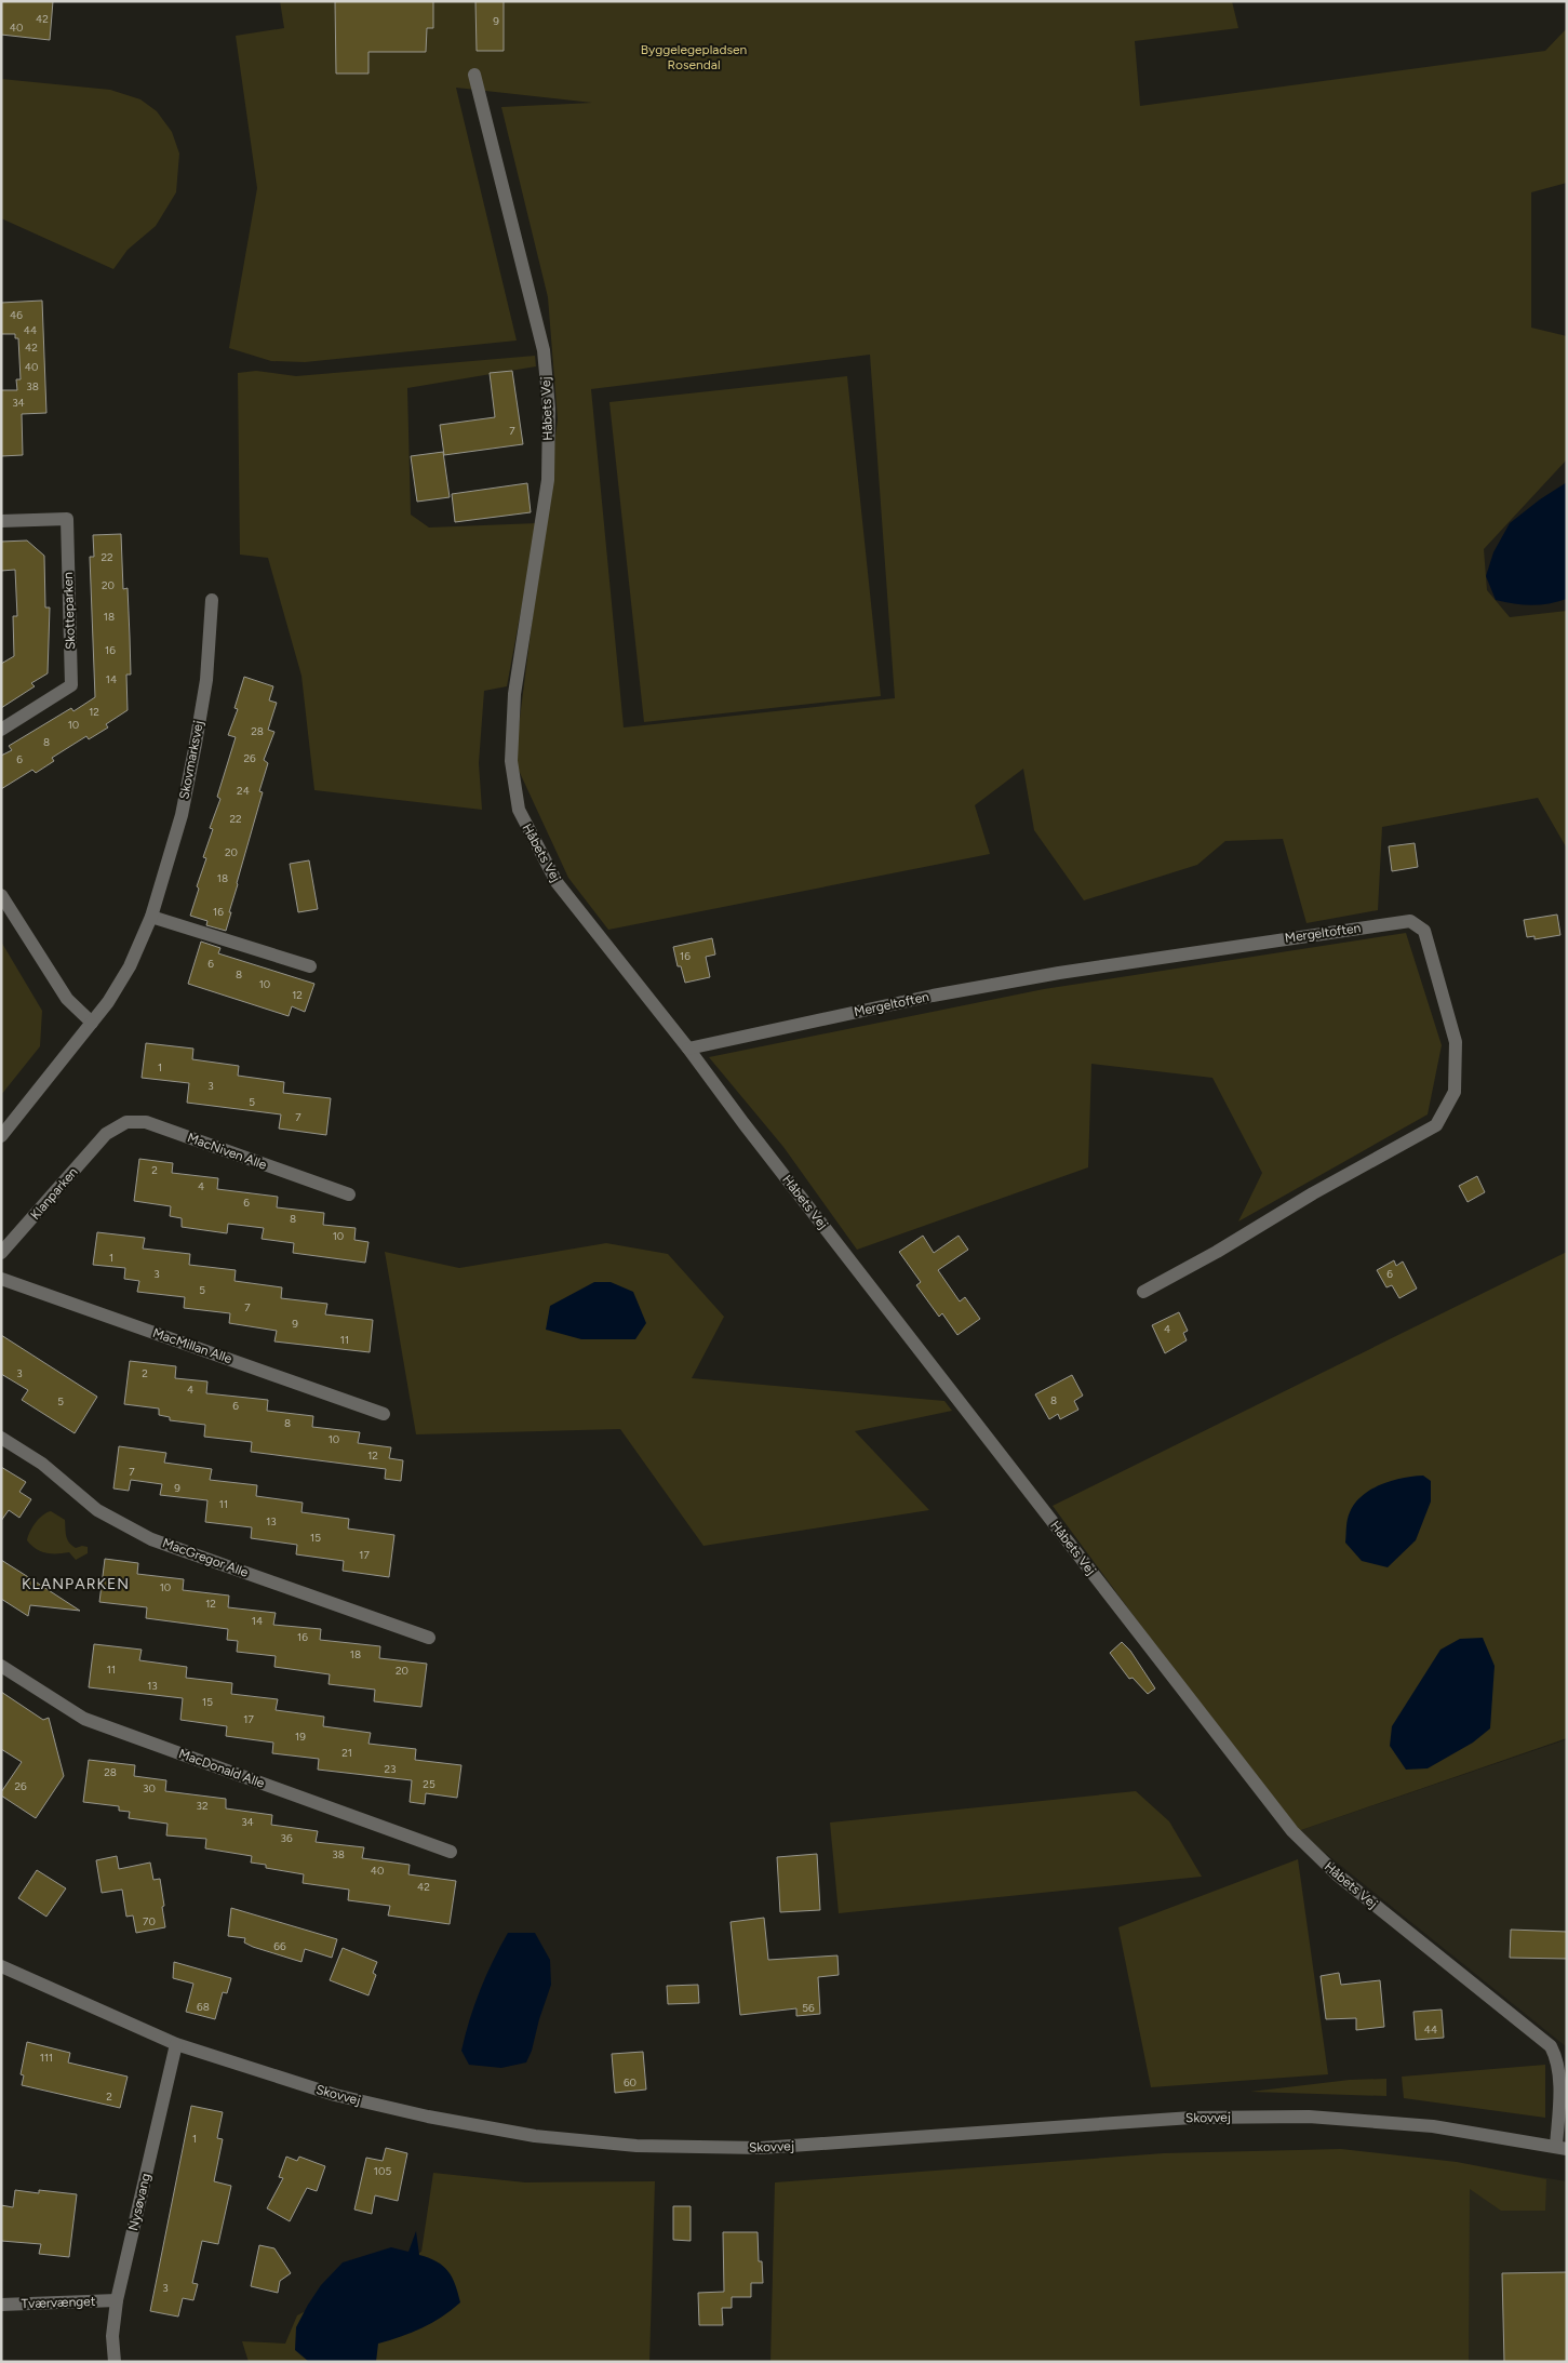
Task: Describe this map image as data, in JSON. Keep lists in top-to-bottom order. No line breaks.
{"streets":{"street":["Håbets Vej","Skotteparken","Skovmarksvej","Mergeltoften","MacNiven Alle","Klanparken","MacMillan Alle","MacGregor Alle","MacDonald Alle","Skovvej","Nysøvang","Tværvænget"]},"crossings":[["Håbets Vej","Mergeltoften"],["Håbets Vej","Skovvej"],["MacNiven Alle","Klanparken"],["Skovvej","Nysøvang"],["Nysøvang","Tværvænget"]],"districts":["KLANPARKEN"],"parks":["Byggelegepladsen Rosendal"],"house_numbers":["42","9","40","46","44","42","40","38","34","7","22","20","18","16","14","12","10","28","8","26","6","24","22","20","18","16","16","6","8","10","12","1","3","5","7","2","4","6","8","10","1","3","6","5","7","9","4","11","3","2","4","8","5","6","8","10","12","7","9","11","13","15","17","10","12","14","16","18","11","20","13","15","17","19","21","23","28","25","26","30","32","34","36","38","40","42","70","66","68","56","44","111","60","2","1","105","3"]}
